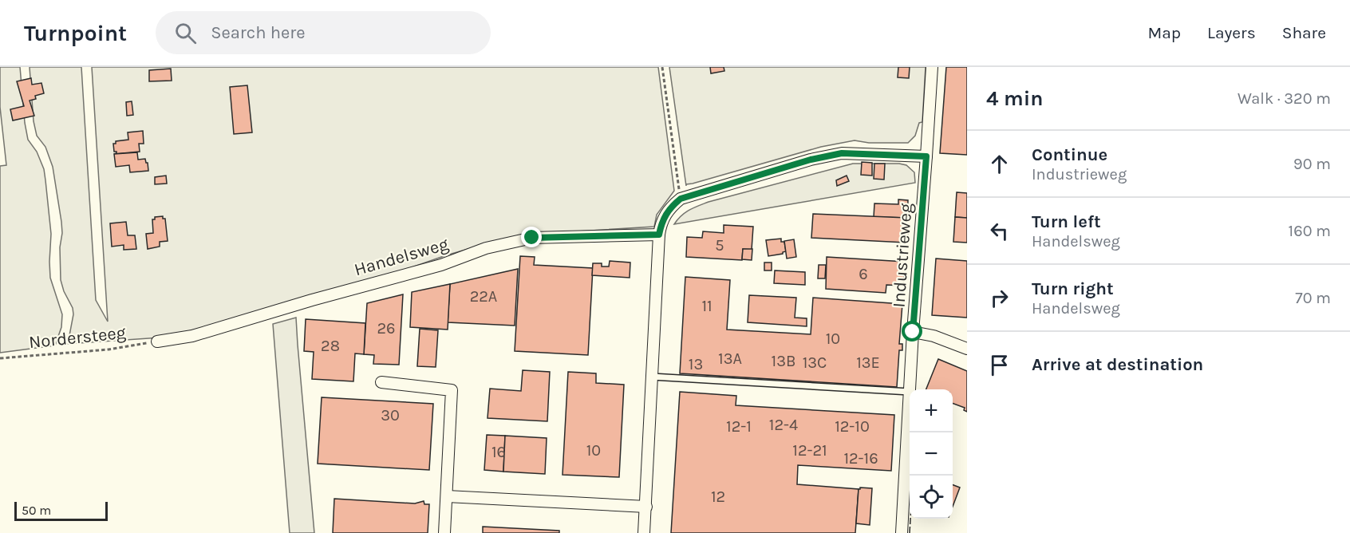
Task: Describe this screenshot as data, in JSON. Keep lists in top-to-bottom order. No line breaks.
{"streets":{"street":["Industrieweg","Handelsweg"],"path":["Nordersteeg"]},"crossings":[["Handelsweg","Nordersteeg"]],"house_numbers":["5","6","22A","11","26","10","28","13A","13B","13C","13E","13","30","12-4","12-1","12-10","10","12-21","16","12-16","12"],"scale_bar":"50 m","page":{"header":"Turnpoint","search":"Search here","nav":["Map","Layers","Share"],"heading":["4 min","Walk · 320 m"],"list":[["Continue","Industrieweg","90 m"],["Turn left","Handelsweg","160 m"],["Turn right","Handelsweg","70 m"],"Arrive at destination"],"map_buttons":["+","−"],"scale":"50 m"}}
